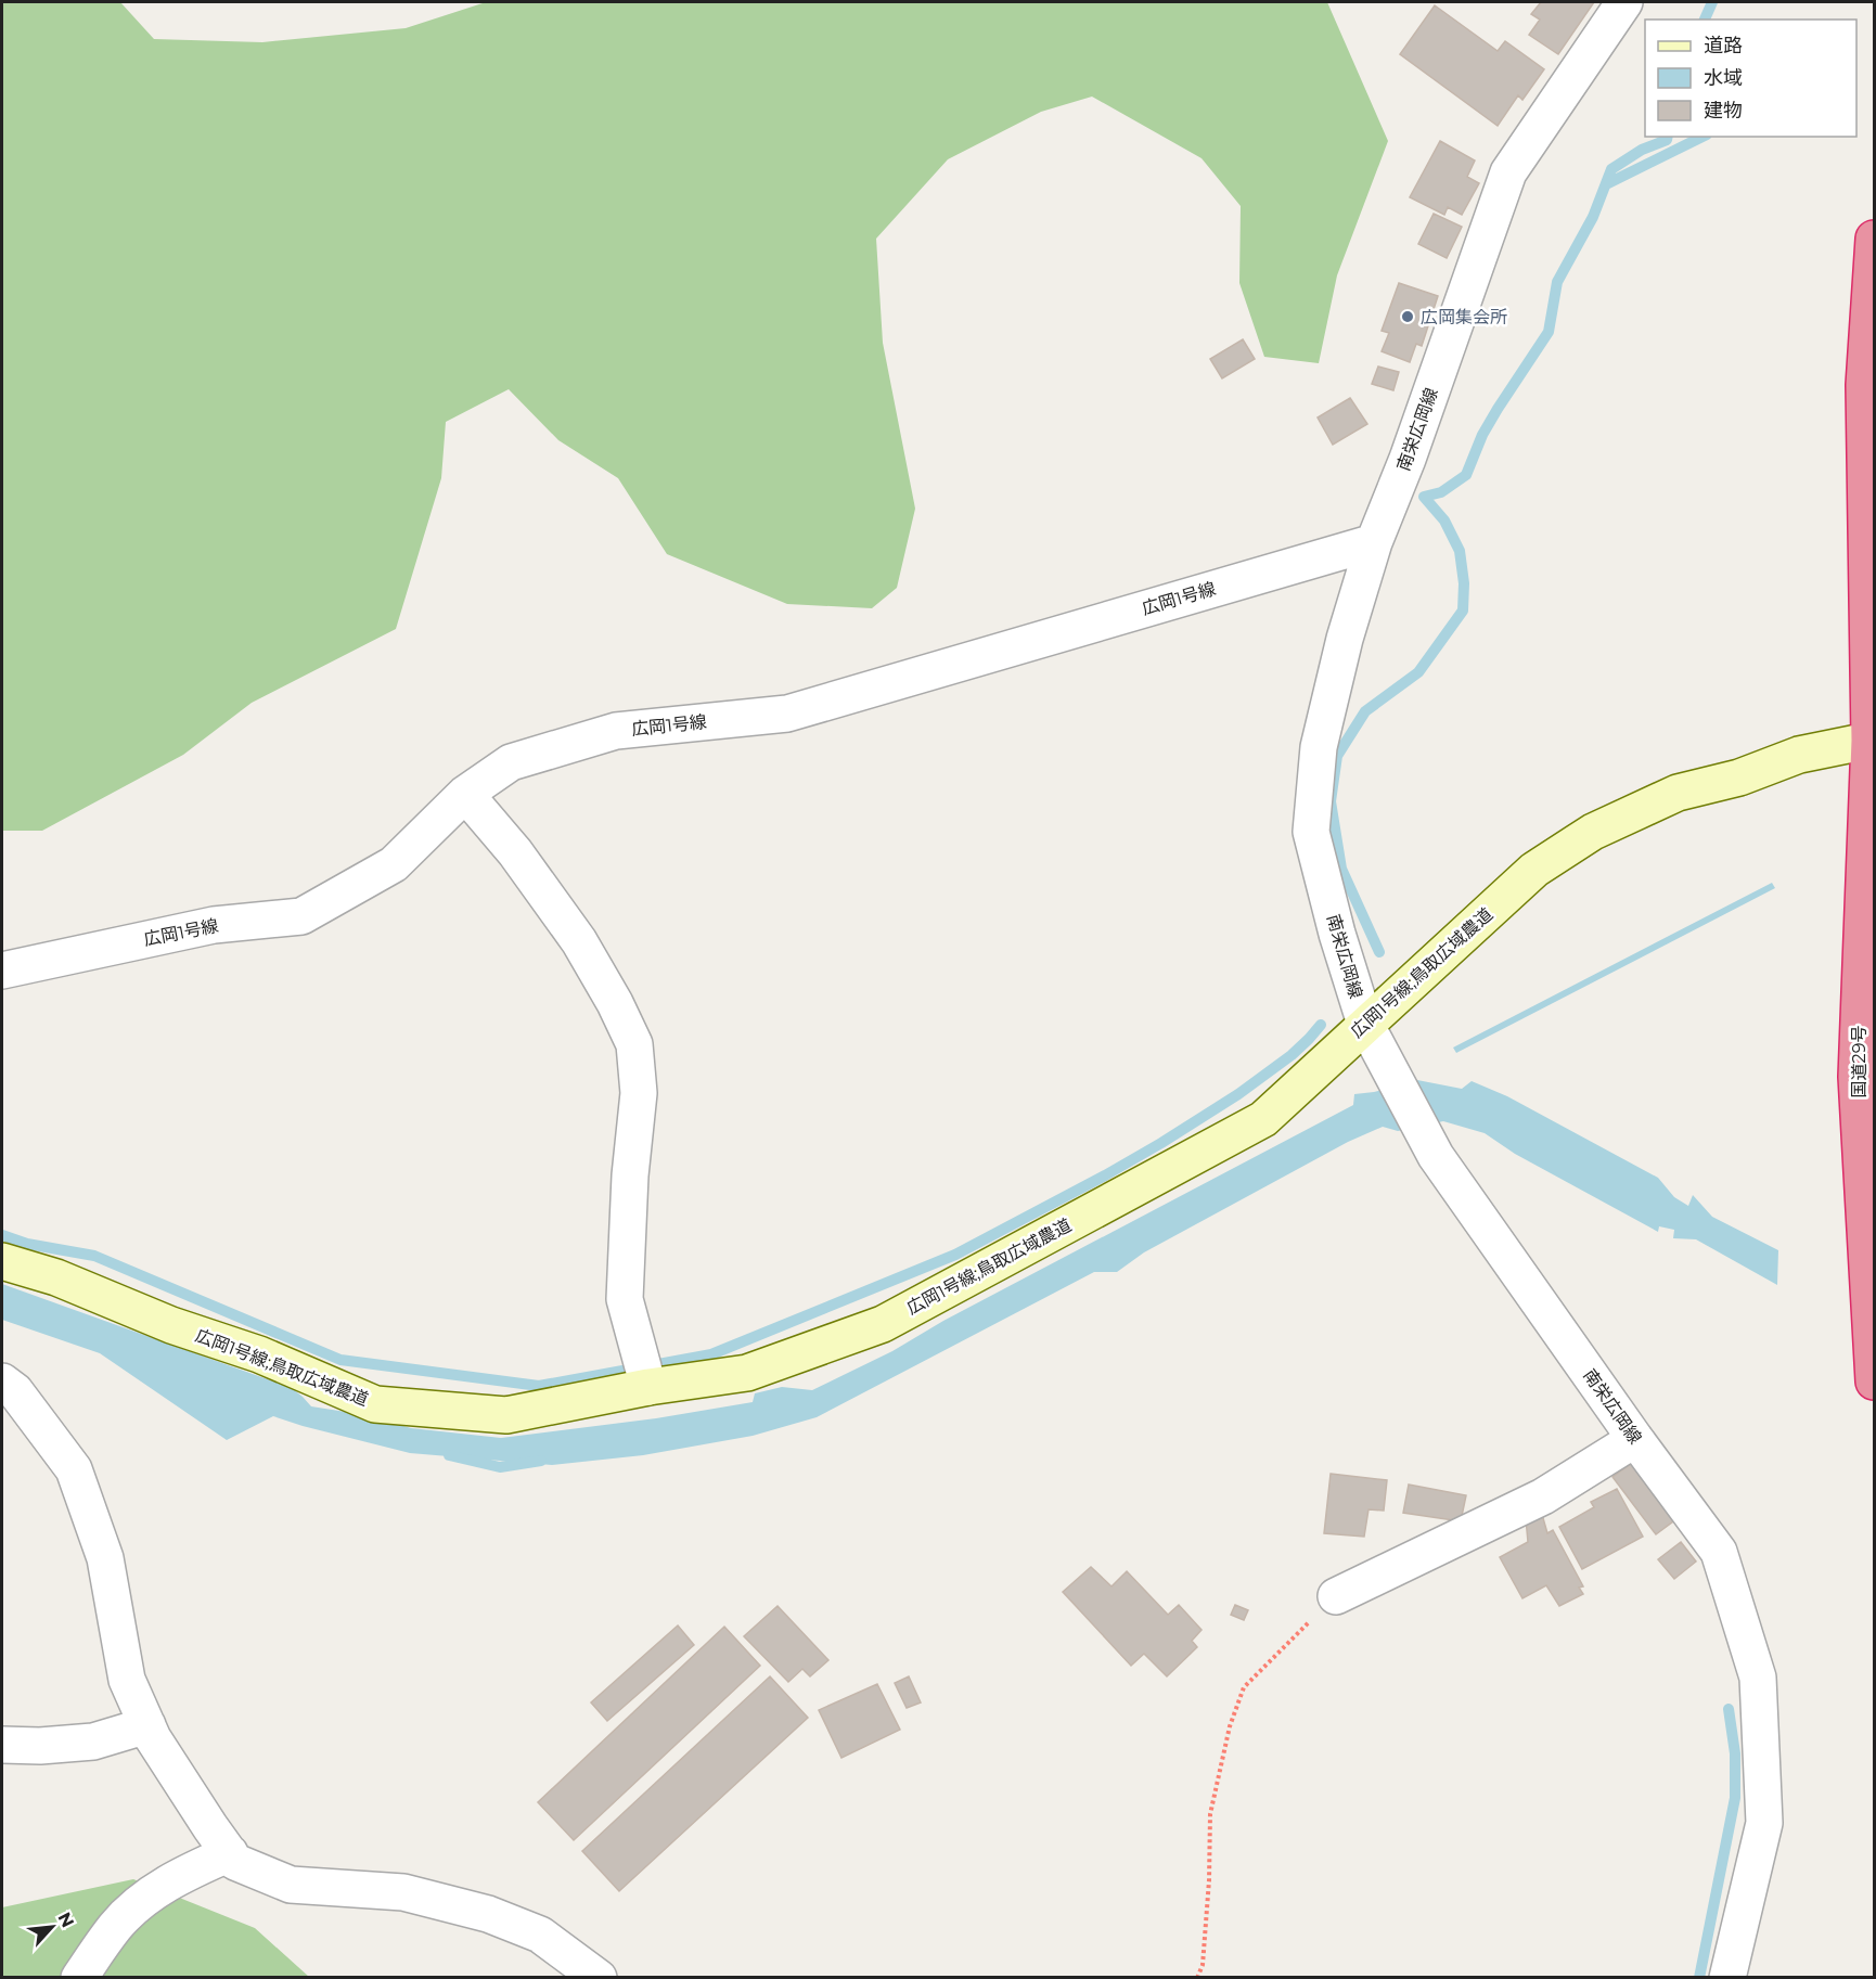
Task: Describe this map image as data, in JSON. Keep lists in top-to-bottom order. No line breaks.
{"streets":{"highway":["国道29号"],"street":["南栄広岡線","広岡1号線","広岡1号線;鳥取広域農道"]},"crossings":[["南栄広岡線","広岡1号線"],["南栄広岡線","広岡1号線;鳥取広域農道"],["広岡1号線;鳥取広域農道","国道29号"]],"places":["広岡集会所"],"legend":["道路","水域","建物"],"north":"top right"}
